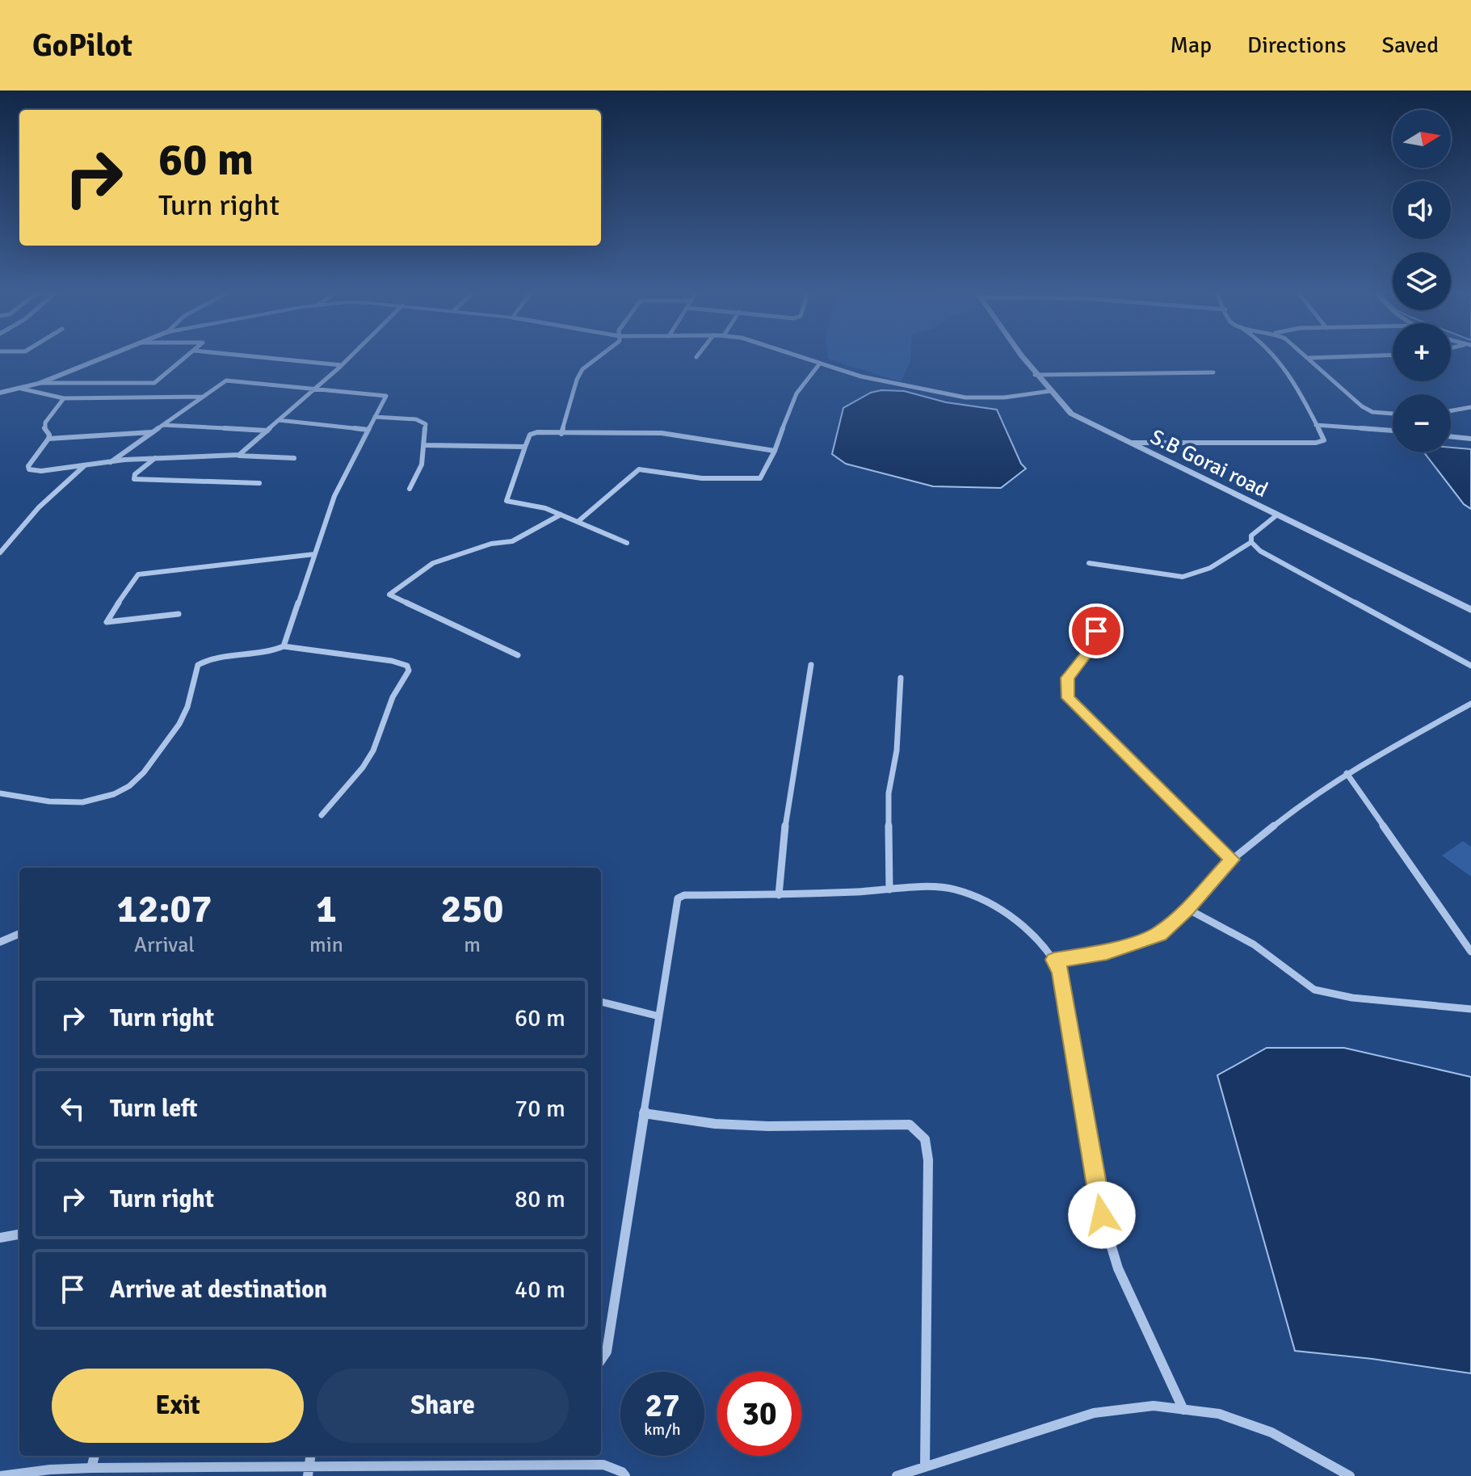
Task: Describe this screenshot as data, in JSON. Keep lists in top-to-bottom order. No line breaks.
{"streets":{"street":["S.B Gorai road"]},"north":"right","page":{"header":"GoPilot","nav":["Map","Directions","Saved"],"map_buttons":["+","−"],"turn":["60 m","Turn right"],"eta":["12:07","Arrival","1","min","250","m"],"list":[{"name":"Turn right","value":"60 m"},{"name":"Turn left","value":"70 m"},{"name":"Turn right","value":"80 m"},{"name":"Arrive at destination","value":"40 m"}],"buttons":["Exit","Share"],"speed":"27 km/h","limit":"30"}}
